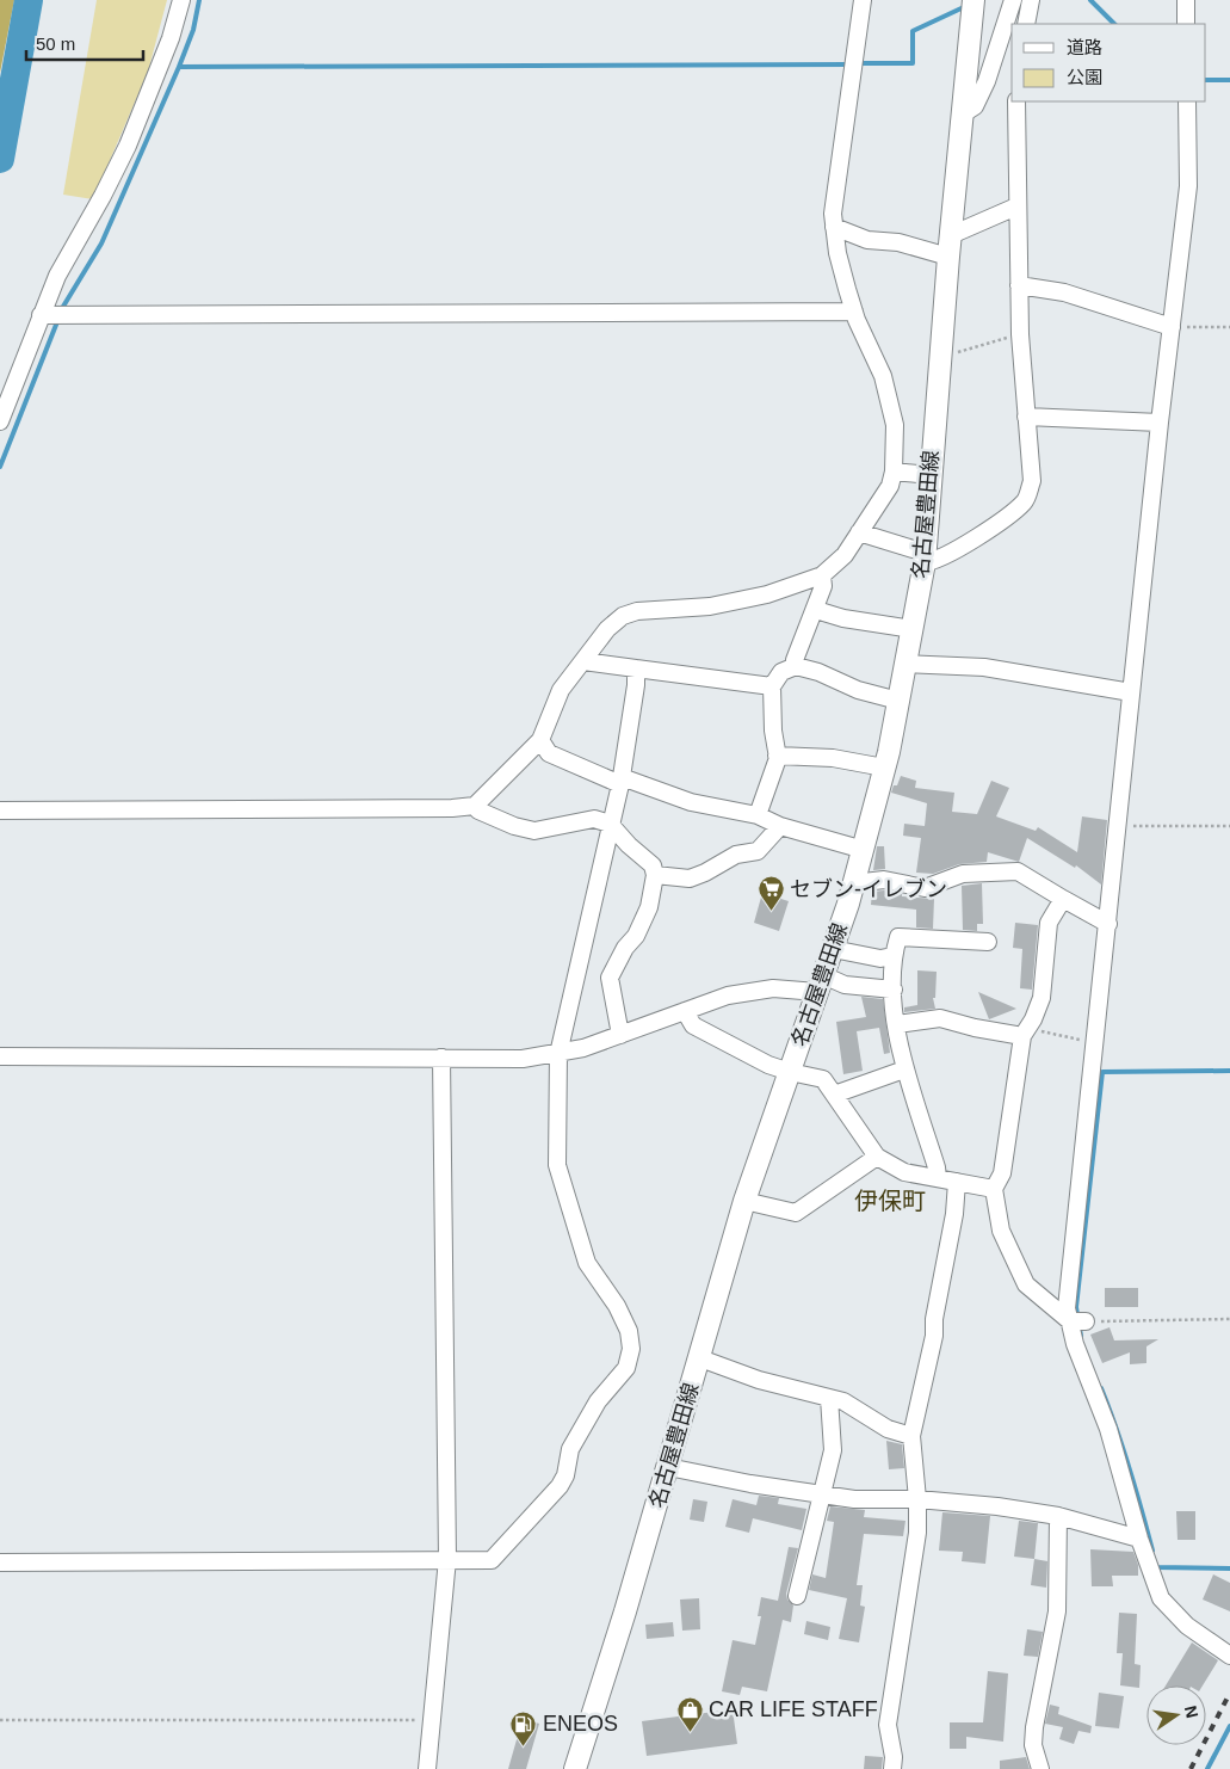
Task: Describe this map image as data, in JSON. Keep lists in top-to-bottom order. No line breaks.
{"streets":{"main road":["名古屋豊田線"]},"districts":["伊保町"],"places":{"supermarket":["セブン-イレブン"],"shop":["CAR LIFE STAFF"],"fuel station":["ENEOS"]},"legend":["道路","公園"],"scale_bar":"50 m","north":"right"}
